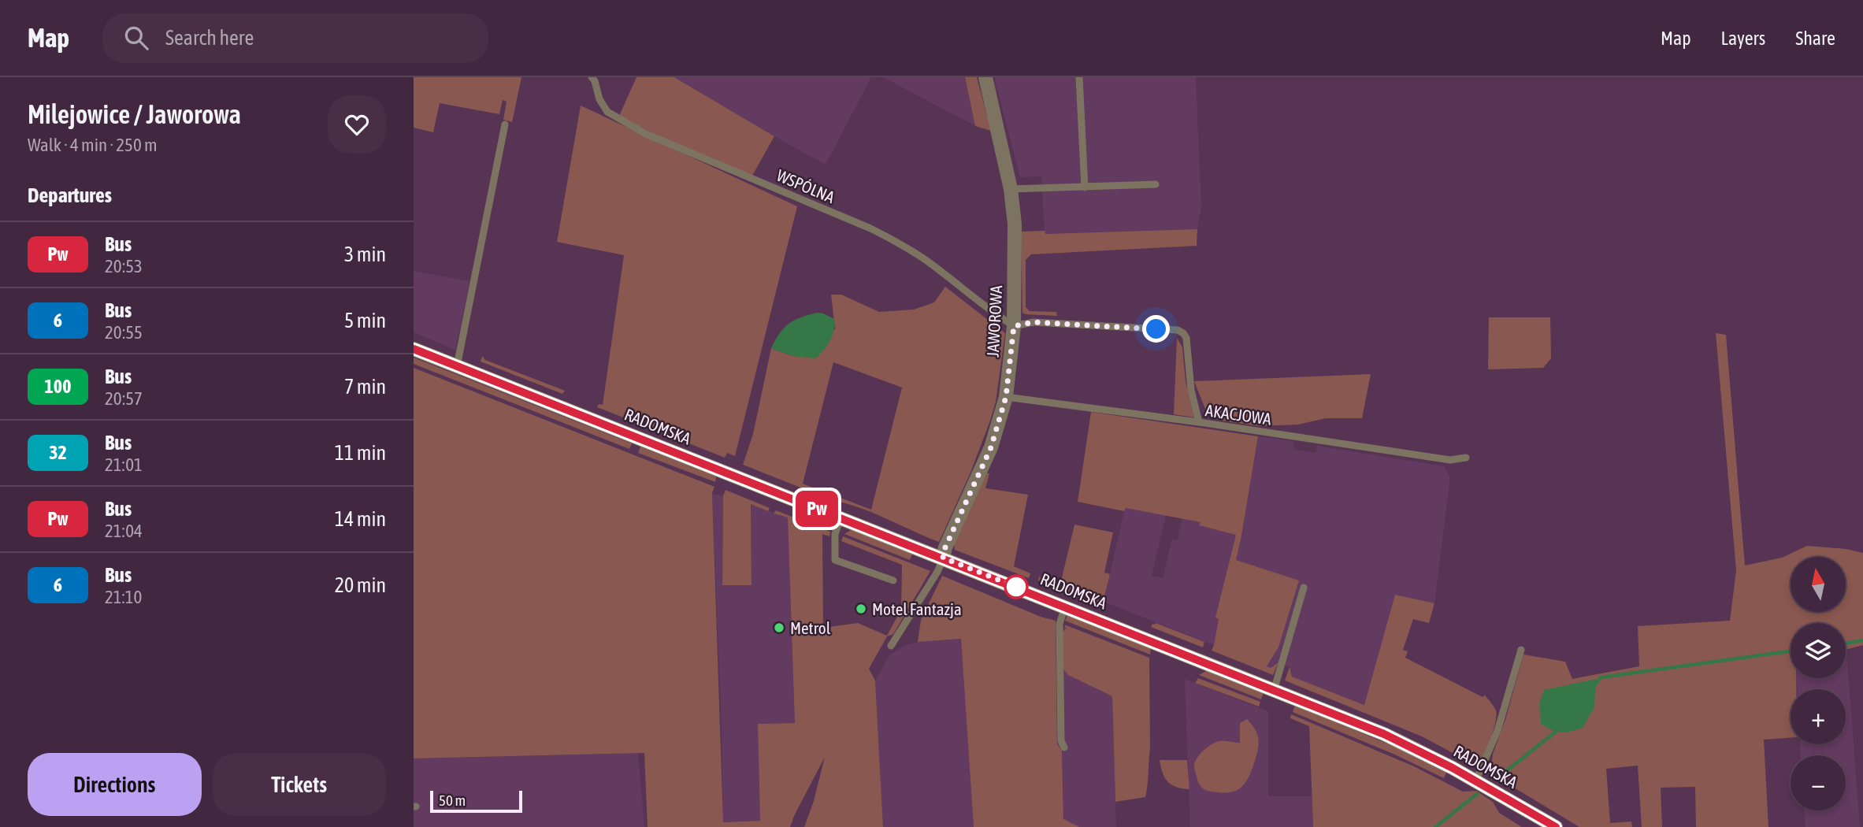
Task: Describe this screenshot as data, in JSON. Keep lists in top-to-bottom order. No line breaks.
{"streets":{"main road":["RADOMSKA"],"street":["JAWOROWA"],"lane":["WSPÓLNA","AKACJOWA"]},"crossings":[["WSPÓLNA","JAWOROWA"],["JAWOROWA","AKACJOWA"],["JAWOROWA","RADOMSKA"]],"places":["Motel Fantazja","Metrol"],"lines":["bus line Pw"],"scale_bar":"50 m","north":"top","page":{"header":"Map","search":"Search here","nav":["Map","Layers","Share"],"heading":[["Milejowice / Jaworowa","Walk · 4 min · 250 m"],"Departures"],"on_map":"Pw","list":[{"mark":"Pw","name":"Bus","note":"20:53","value":"3 min"},{"mark":"6","name":"Bus","note":"20:55","value":"5 min"},{"mark":"100","name":"Bus","note":"20:57","value":"7 min"},{"mark":"32","name":"Bus","note":"21:01","value":"11 min"},{"mark":"Pw","name":"Bus","note":"21:04","value":"14 min"},{"mark":"6","name":"Bus","note":"21:10","value":"20 min"}],"map_buttons":["+","−"],"buttons":["Directions","Tickets"],"scale":"50 m"}}
